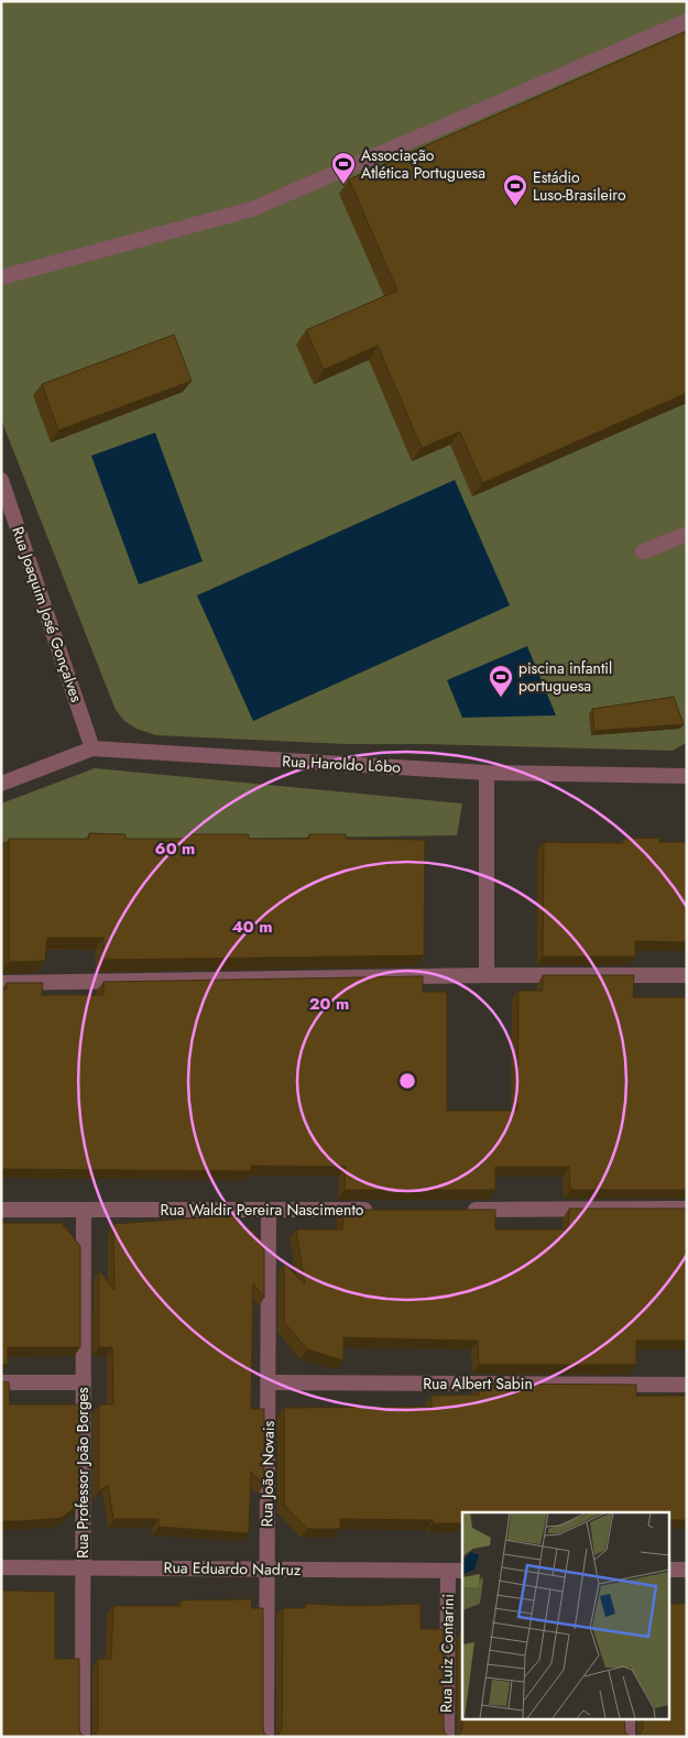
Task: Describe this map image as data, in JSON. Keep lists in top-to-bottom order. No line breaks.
{"streets":{"street":["Rua Joaquim José Gonçalves","Rua Haroldo Lôbo","Rua Waldir Pereira Nascimento","Rua Albert Sabin","Rua Professor João Borges","Rua João Novais","Rua Eduardo Nadruz","Rua Luiz Contarini"]},"crossings":[["Rua Joaquim José Gonçalves","Rua Haroldo Lôbo"],["Rua Waldir Pereira Nascimento","Rua Professor João Borges"],["Rua Waldir Pereira Nascimento","Rua João Novais"],["Rua Albert Sabin","Rua João Novais"],["Rua Professor João Borges","Rua Eduardo Nadruz"],["Rua João Novais","Rua Eduardo Nadruz"],["Rua Eduardo Nadruz","Rua Luiz Contarini"]],"places":{"sports":["Associação Atlética Portuguesa","Estádio Luso-Brasileiro","piscina infantil portuguesa"]},"rings":["60 m","40 m","20 m"]}
